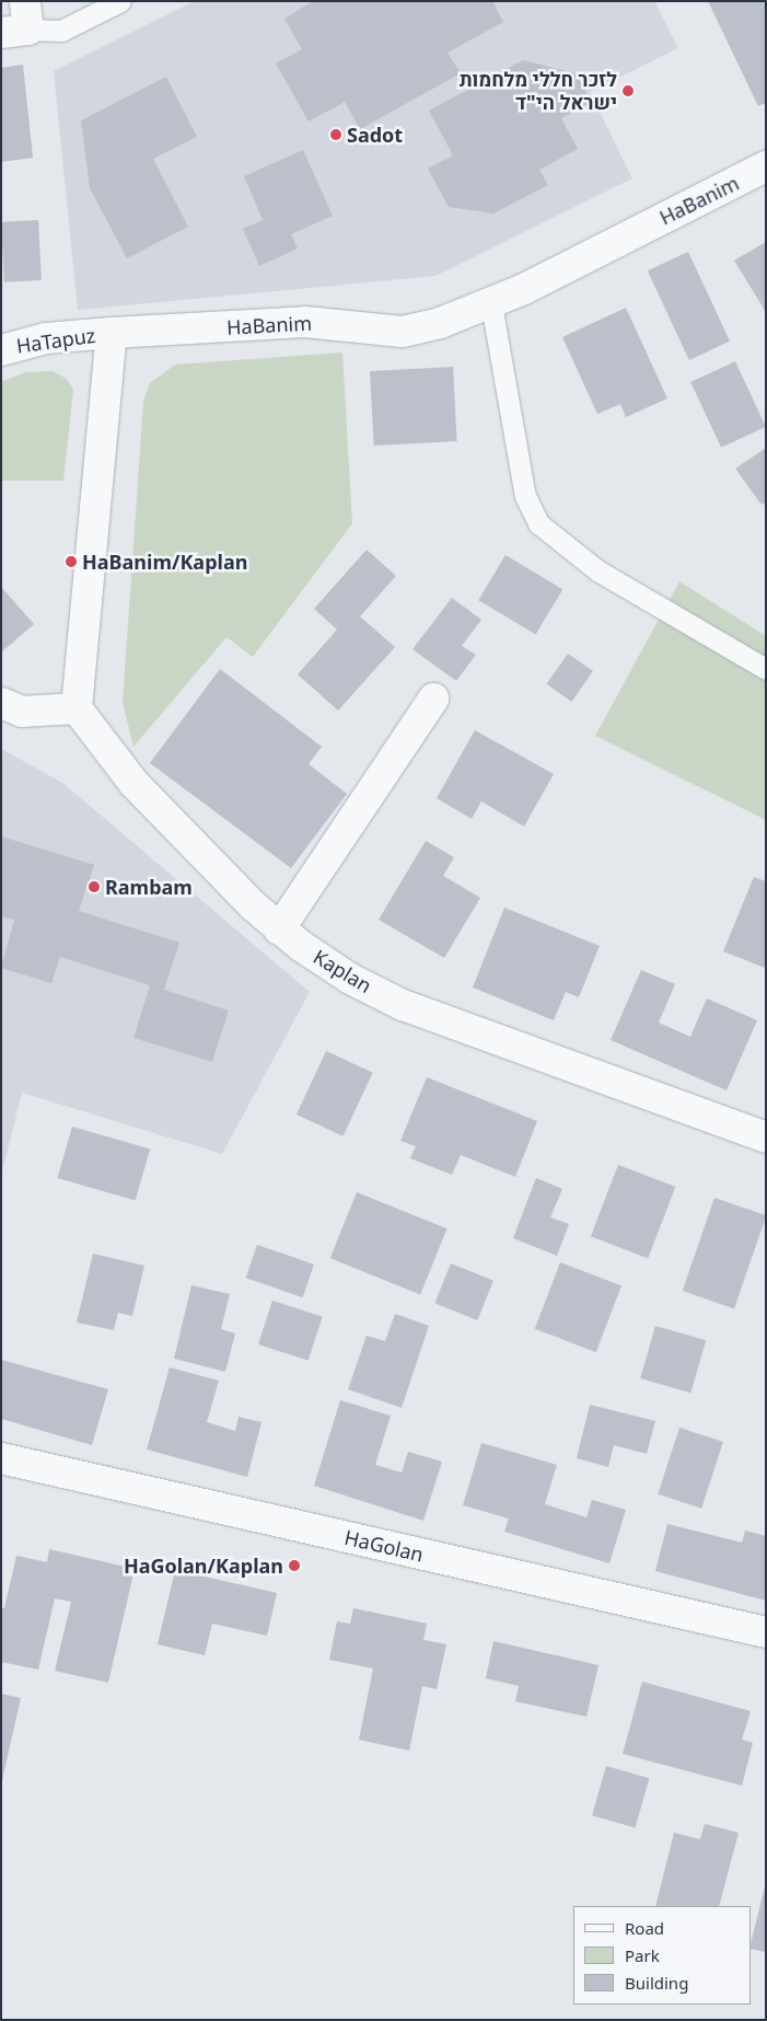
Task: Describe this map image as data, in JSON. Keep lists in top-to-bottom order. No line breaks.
{"streets":{"street":["HaBanim","HaTapuz","Kaplan","HaGolan"]},"crossings":[["HaBanim","HaTapuz"]],"places":["לזכר חללי מלחמות ישראל הי\"ד","Sadot","HaBanim/Kaplan","Rambam","HaGolan/Kaplan"],"legend":["Road","Park","Building"]}
